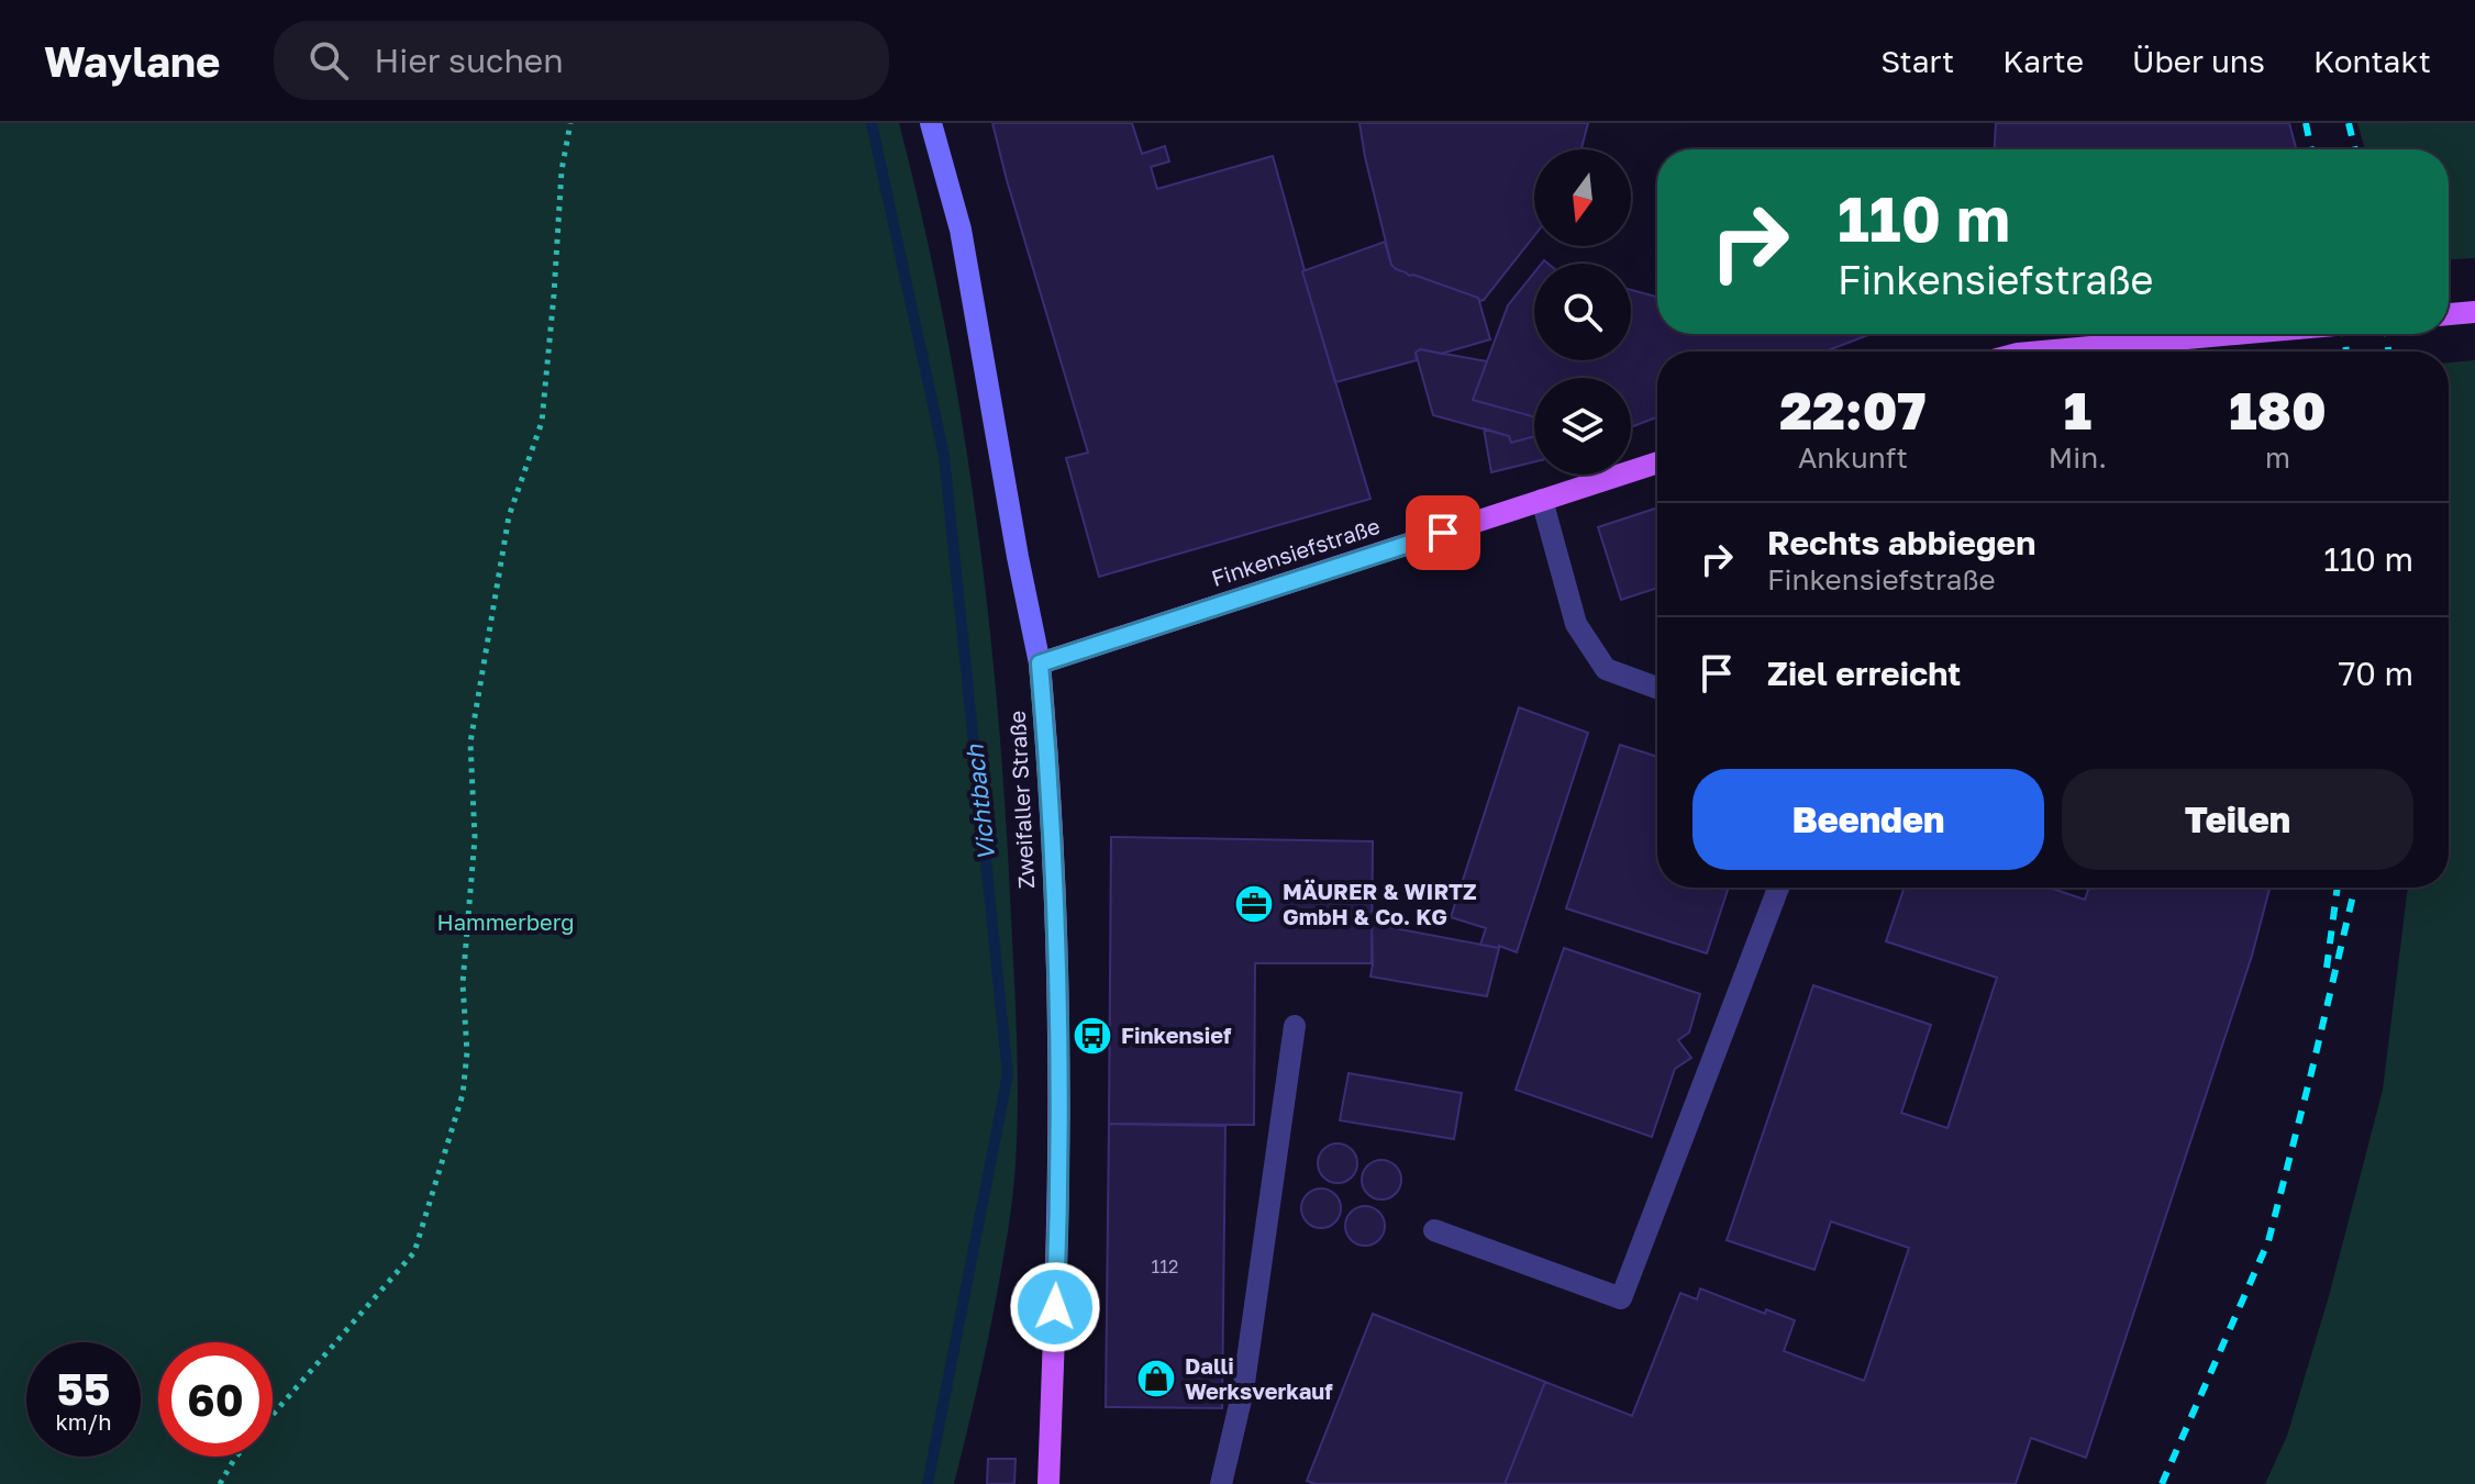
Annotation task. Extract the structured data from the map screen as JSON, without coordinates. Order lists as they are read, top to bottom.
{
  "streets": {
    "main road": ["Finkensiefstraße", "Zweifaller Straße"]
  },
  "crossings": [
    ["Finkensiefstraße", "Zweifaller Straße"]
  ],
  "water": ["Vichtbach"],
  "parks": ["Hammerberg"],
  "places": {
    "office": ["MÄURER & WIRTZ GmbH & Co. KG"],
    "bus stop": ["Finkensief"],
    "shop": ["Dalli Werksverkauf"]
  },
  "house_numbers": ["112"],
  "north": "bottom",
  "page": {
    "header": "Waylane",
    "search": "Hier suchen",
    "nav": [
      "Start",
      "Karte",
      "Über uns",
      "Kontakt"
    ],
    "turn": ["110 m", "Finkensiefstraße"],
    "eta": [
      "22:07",
      "Ankunft",
      "1",
      "Min.",
      "180",
      "m"
    ],
    "list": [
      {
        "name": "Rechts abbiegen",
        "note": "Finkensiefstraße",
        "value": "110 m"
      },
      {
        "name": "Ziel erreicht",
        "value": "70 m"
      }
    ],
    "buttons": ["Beenden", "Teilen"],
    "speed": "55 km/h",
    "limit": "60"
  }
}
